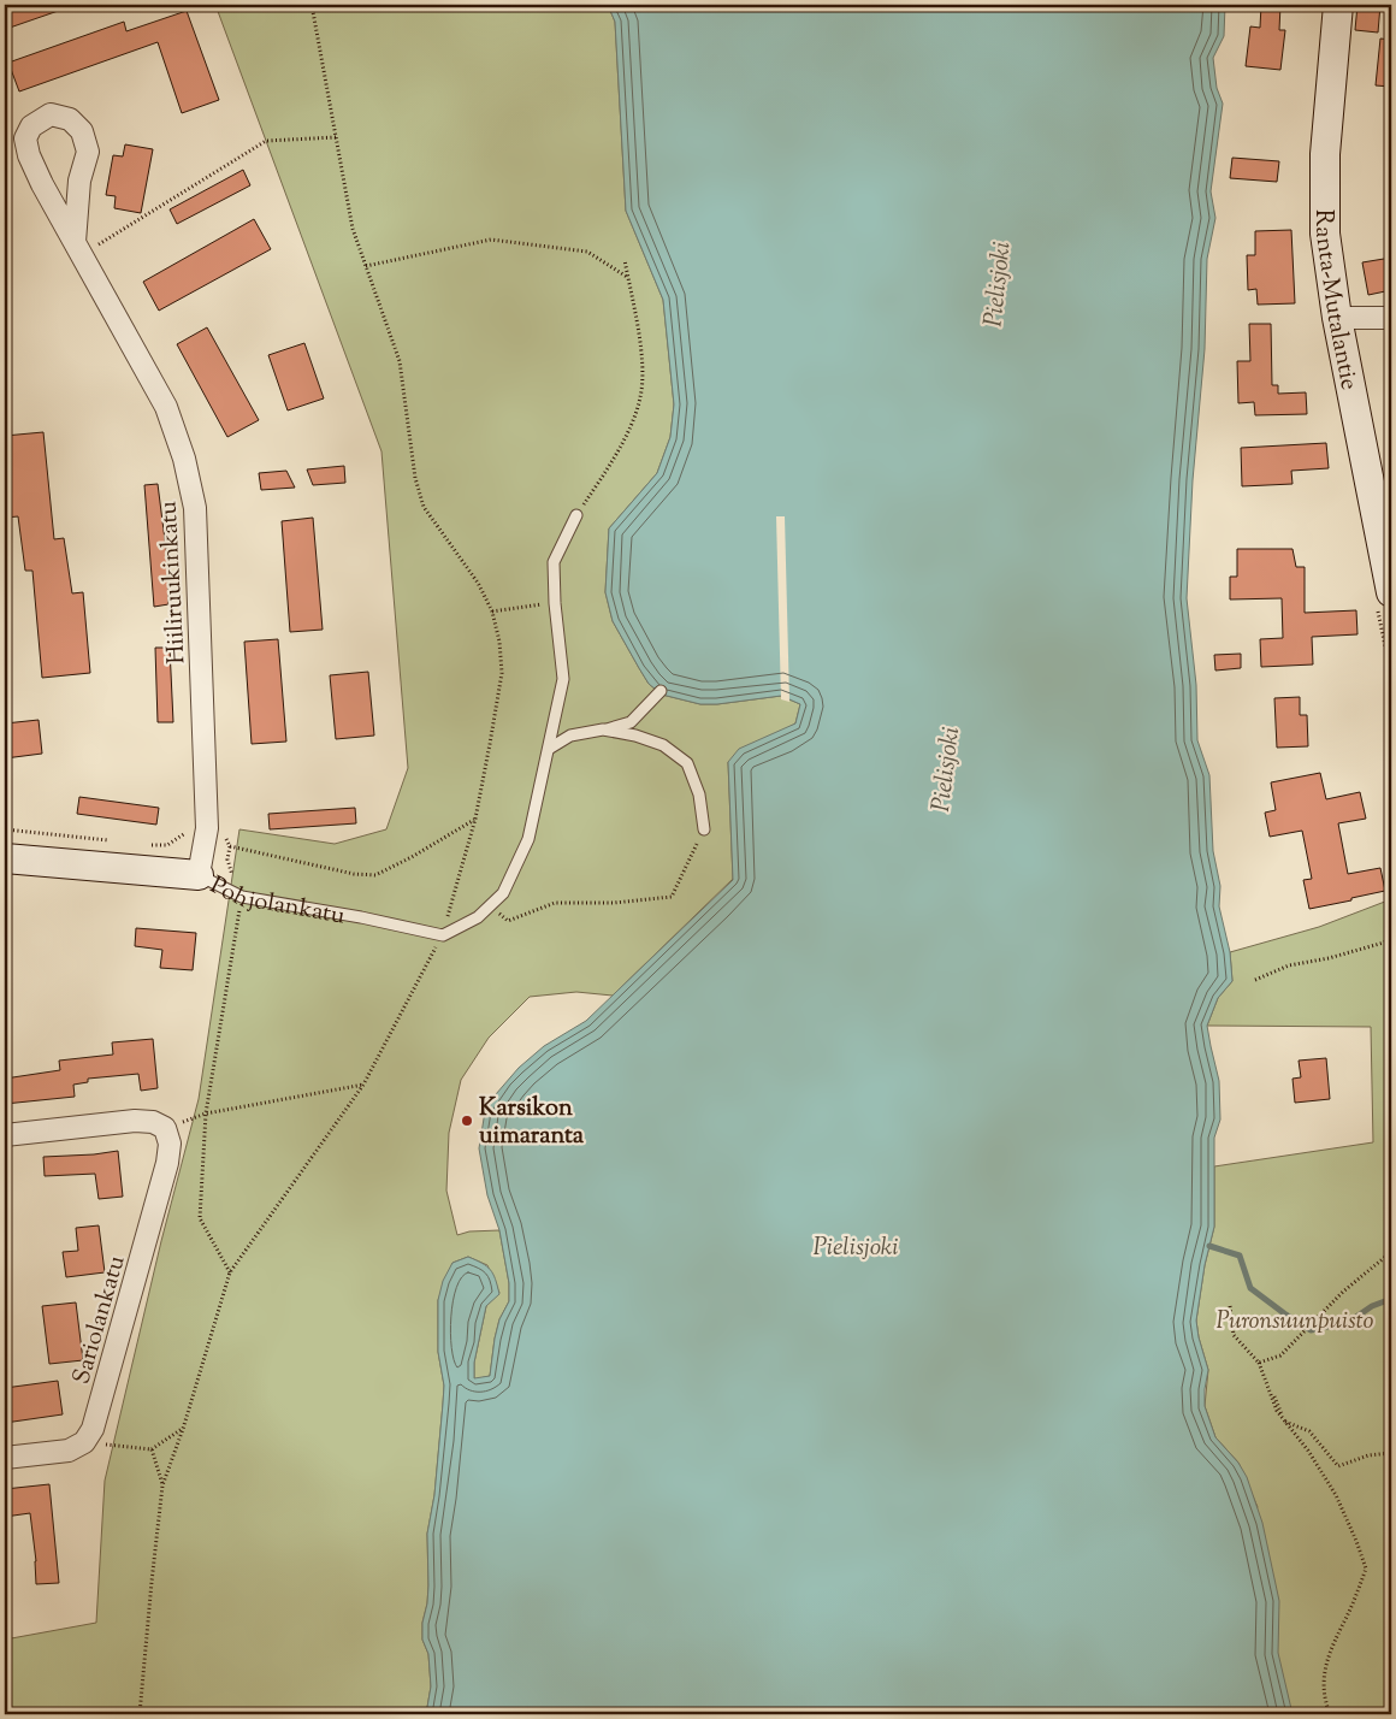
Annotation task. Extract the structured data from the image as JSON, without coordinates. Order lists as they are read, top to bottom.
{
  "streets": {
    "street": [
      "Ranta-Mutalantie",
      "Hiiliruukinkatu",
      "Pohjolankatu",
      "Sariolankatu"
    ]
  },
  "crossings": [
    ["Hiiliruukinkatu", "Pohjolankatu"]
  ],
  "water": ["Pielisjoki"],
  "parks": ["Puronsuunpuisto"],
  "places": ["Karsikon uimaranta"]
}
